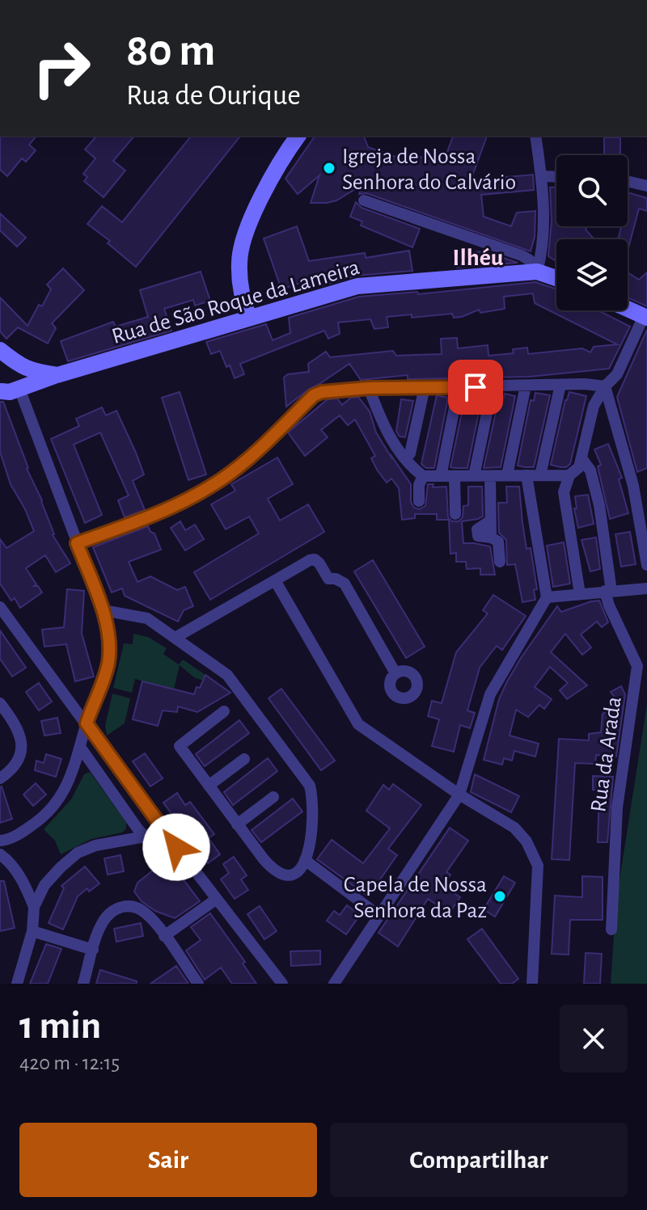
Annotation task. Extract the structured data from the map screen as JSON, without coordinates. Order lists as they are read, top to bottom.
{
  "streets": {
    "main road": ["Rua de São Roque da Lameira"],
    "street": ["Rua da Arada"]
  },
  "districts": ["Ilhéu"],
  "places": ["Igreja de Nossa Senhora do Calvário", "Capela de Nossa Senhora da Paz"],
  "page": {
    "turn": ["80 m", "Rua de Ourique"],
    "heading": ["1 min", "420 m · 12:15"],
    "buttons": ["Sair", "Compartilhar"]
  }
}
